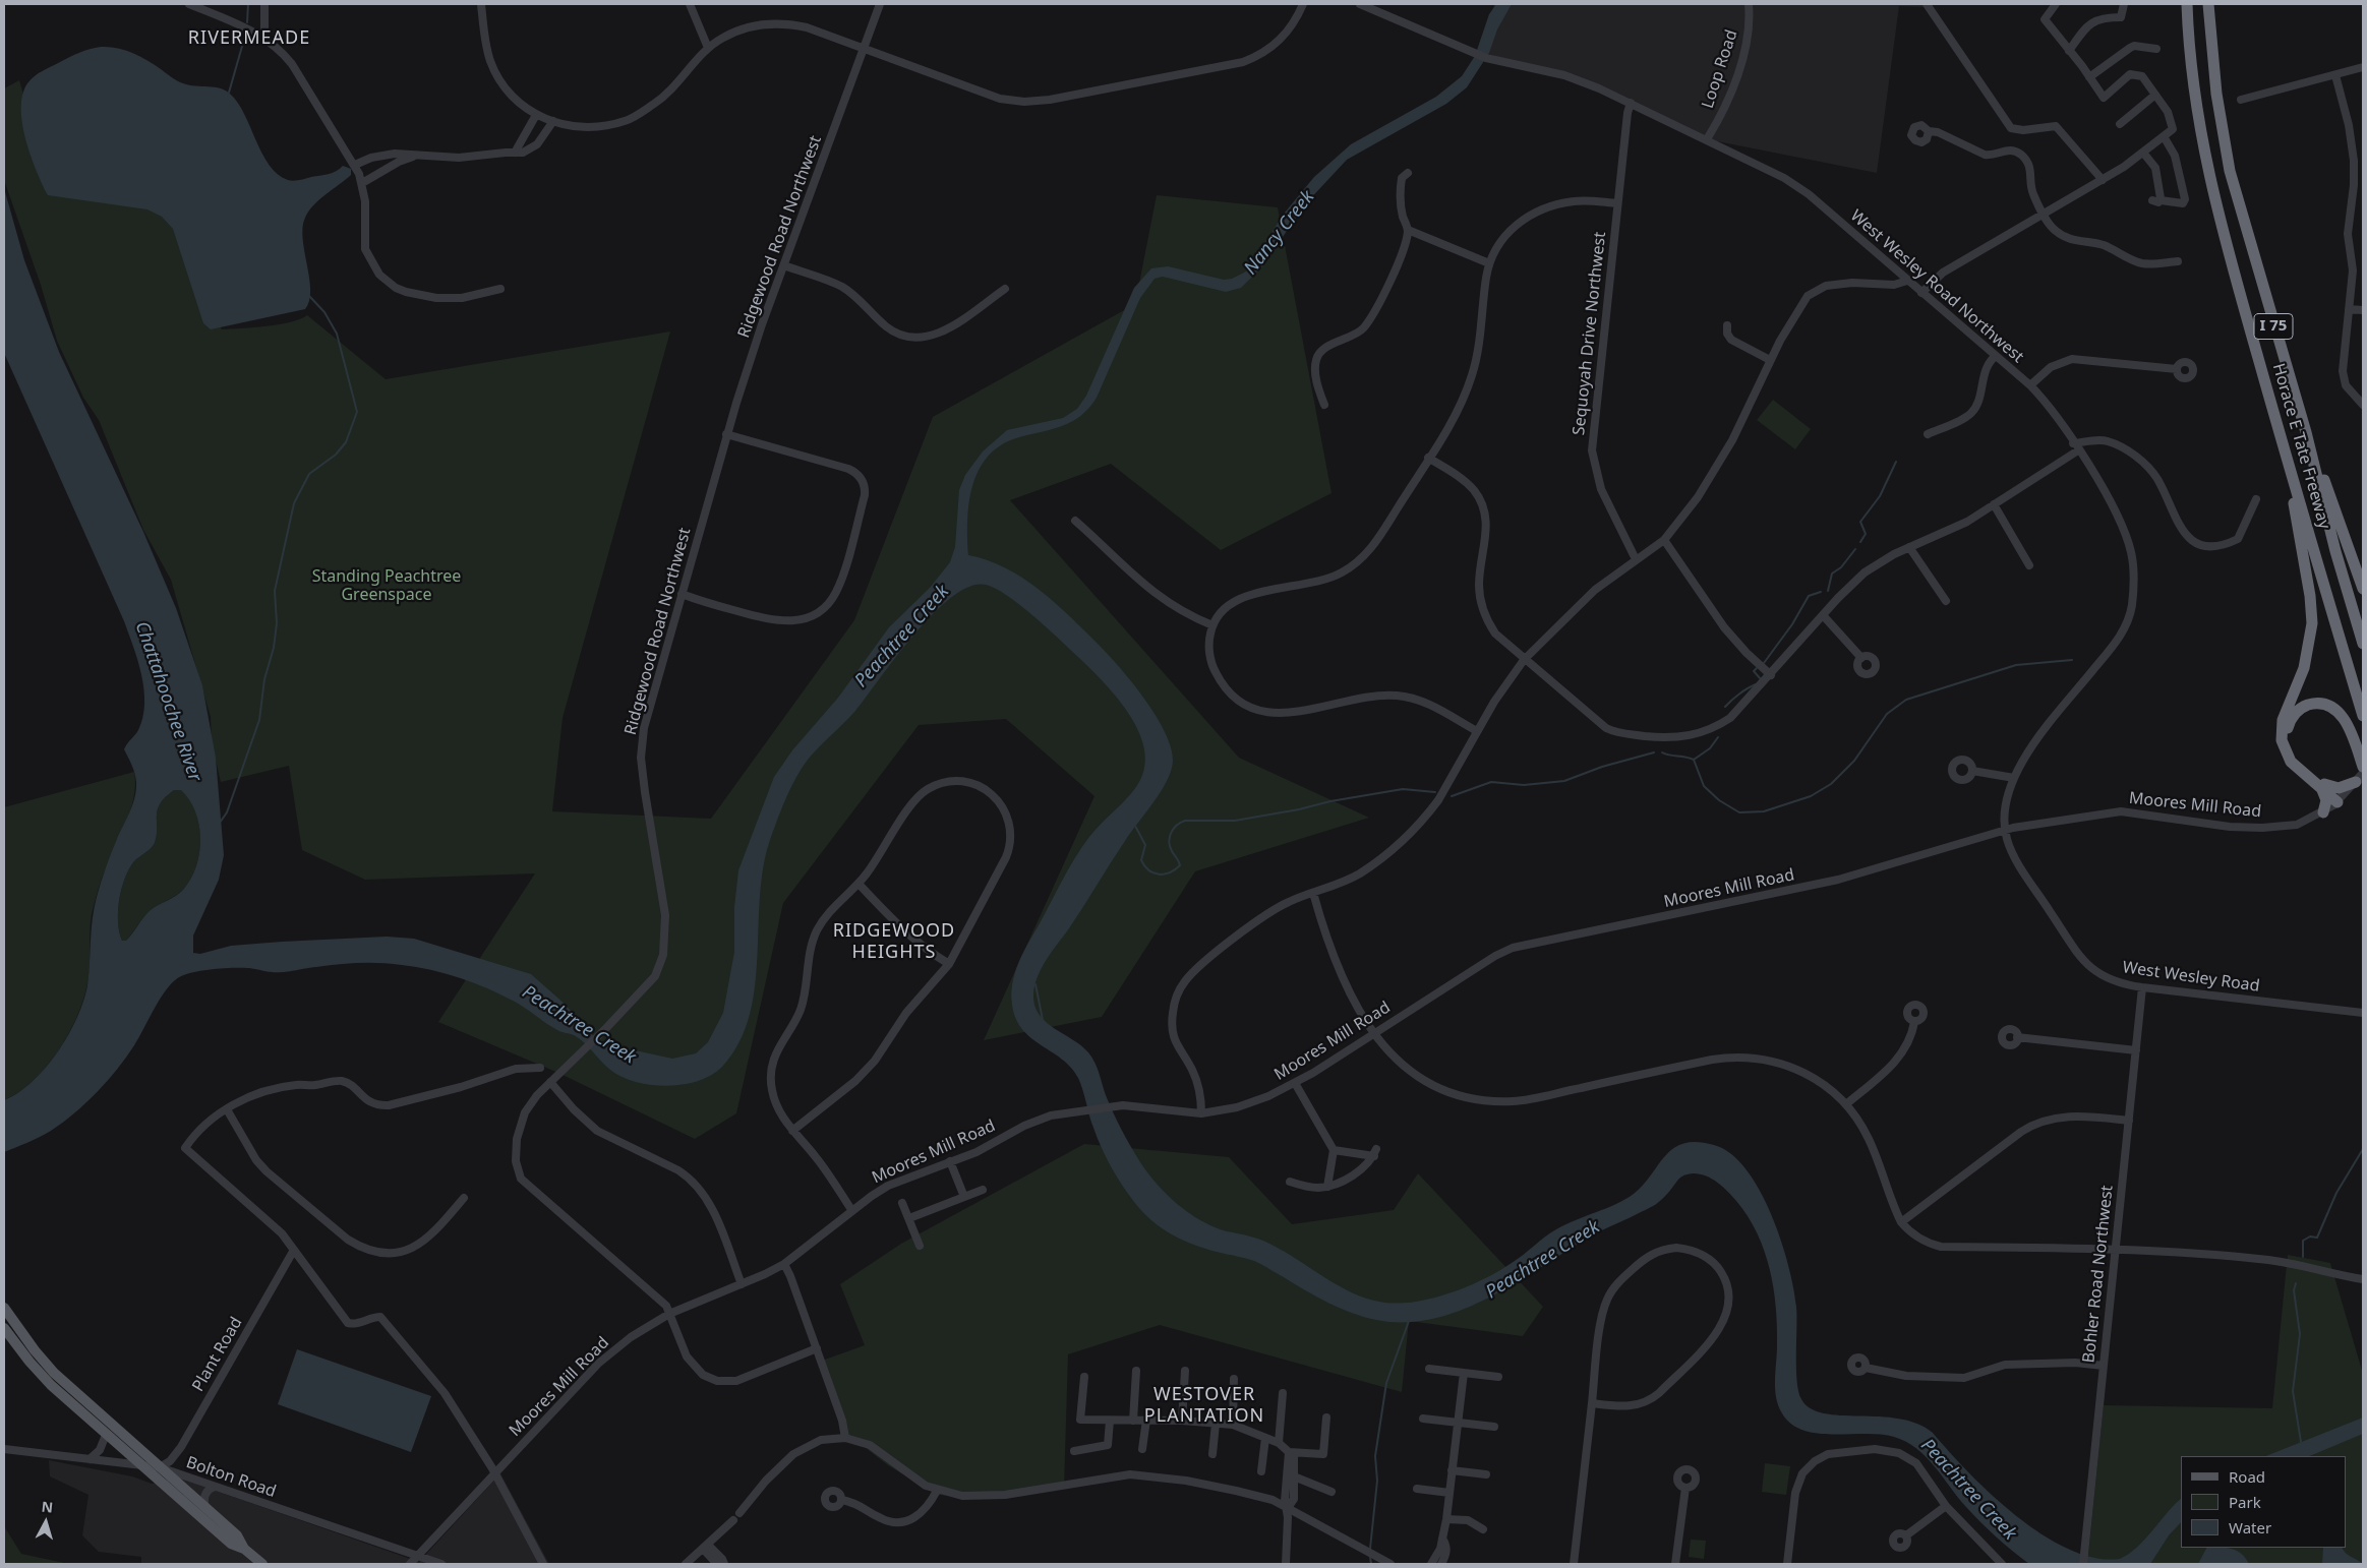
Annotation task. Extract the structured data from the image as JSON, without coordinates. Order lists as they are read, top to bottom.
{
  "streets": {
    "highway": ["I 75", "Horace E Tate Freeway"],
    "street": [
      "Loop Road",
      "Ridgewood Road Northwest",
      "West Wesley Road Northwest",
      "Sequoyah Drive Northwest",
      "Moores Mill Road",
      "West Wesley Road",
      "Bohler Road Northwest",
      "Plant Road",
      "Bolton Road"
    ]
  },
  "crossings": [
    ["Loop Road", "West Wesley Road Northwest"],
    ["Ridgewood Road Northwest", "Moores Mill Road"],
    ["West Wesley Road Northwest", "Sequoyah Drive Northwest"],
    ["West Wesley Road Northwest", "Moores Mill Road"],
    ["West Wesley Road Northwest", "West Wesley Road"],
    ["Moores Mill Road", "West Wesley Road"],
    ["Moores Mill Road", "Bolton Road"],
    ["West Wesley Road", "Bohler Road Northwest"],
    ["Plant Road", "Bolton Road"]
  ],
  "districts": ["RIVERMEADE", "RIDGEWOOD HEIGHTS", "WESTOVER PLANTATION"],
  "water": ["Nancy Creek", "Peachtree Creek", "Chattahoochee River"],
  "parks": ["Standing Peachtree Greenspace"],
  "legend": ["Road", "Park", "Water"],
  "north": "top"
}
